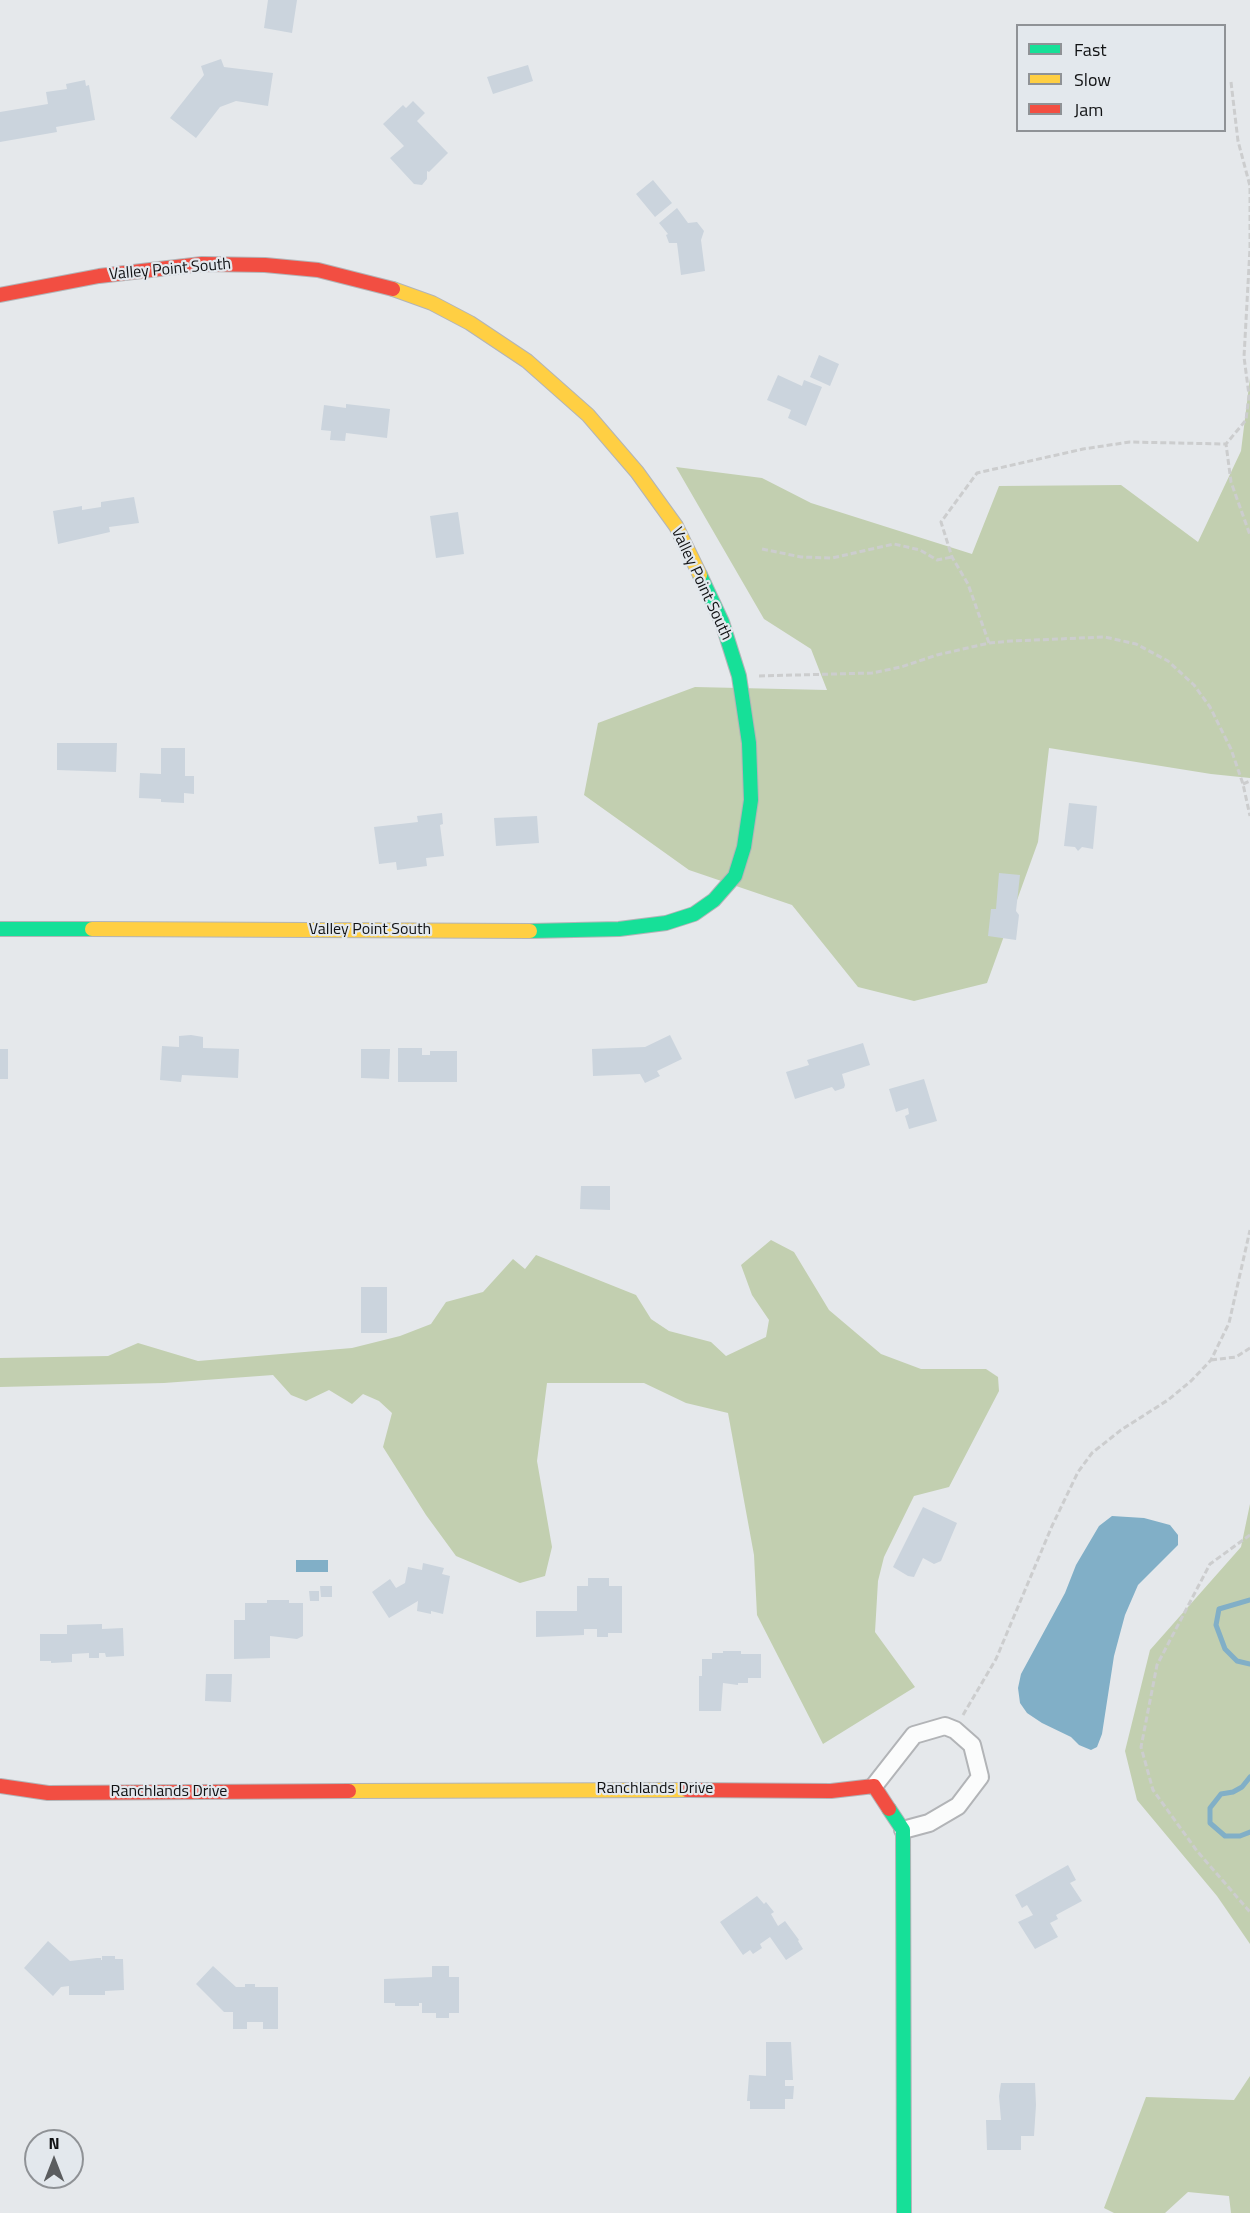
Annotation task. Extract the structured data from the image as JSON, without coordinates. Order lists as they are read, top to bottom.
{
  "streets": {
    "street": ["Valley Point South", "Ranchlands Drive"]
  },
  "legend": ["Fast", "Slow", "Jam"],
  "north": "top"
}
